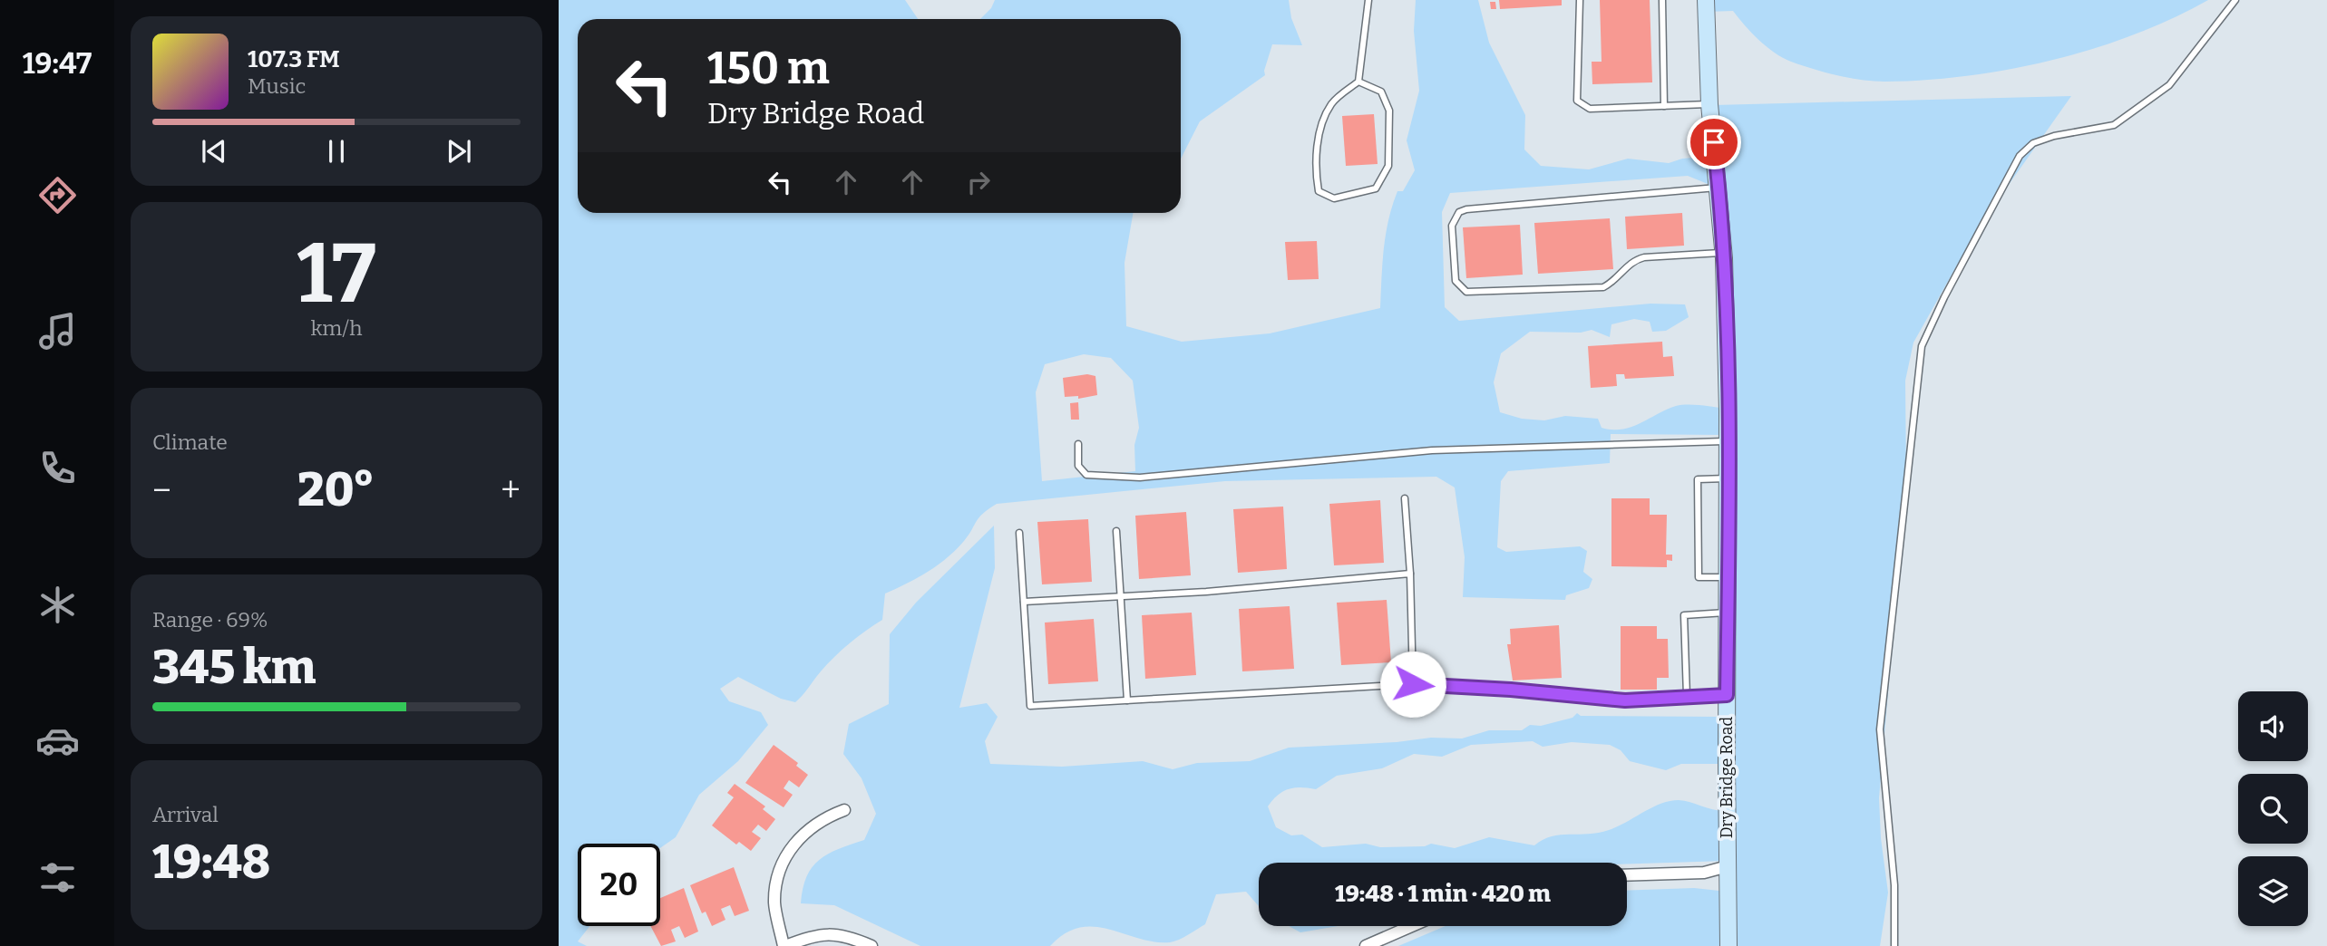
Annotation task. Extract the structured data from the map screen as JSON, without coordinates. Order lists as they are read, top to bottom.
{
  "streets": {
    "street": ["Dry Bridge Road"]
  },
  "page": {
    "tabs": "19:47",
    "turn": ["150 m", "Dry Bridge Road"],
    "song": ["107.3 FM", "Music"],
    "tile": [
      ["17", "km/h"],
      "Climate",
      ["Range · 69%", "345 km"],
      ["Arrival", "19:48"]
    ],
    "heat": ["−", "20°", "+"],
    "limit": "20",
    "trip": "19:48 · 1 min · 420 m"
  }
}
